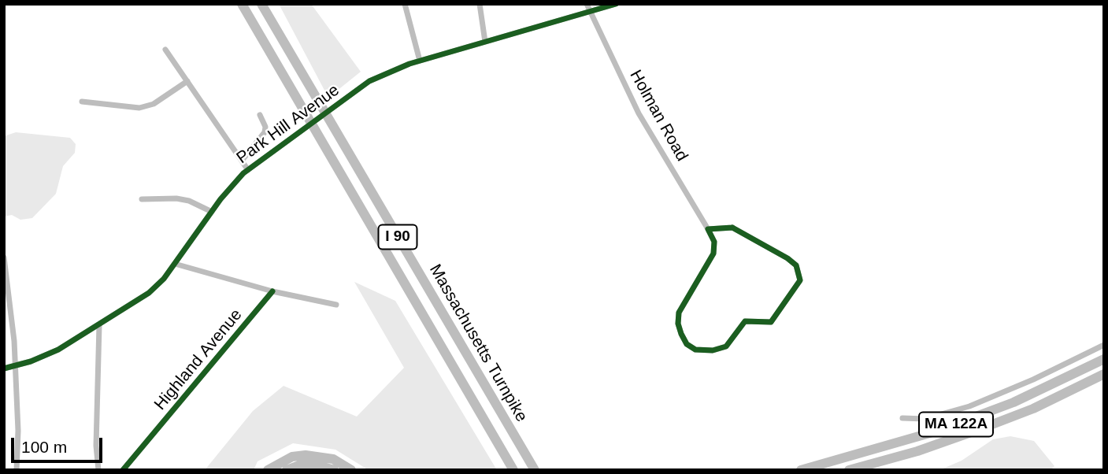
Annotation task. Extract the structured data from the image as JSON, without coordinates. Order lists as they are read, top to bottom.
{
  "streets": {
    "highway": ["I 90", "Massachusetts Turnpike", "MA 122A"],
    "street": ["Holman Road", "Park Hill Avenue", "Highland Avenue"]
  },
  "crossings": [
    ["Holman Road", "Park Hill Avenue"]
  ],
  "scale_bar": "100 m"
}
